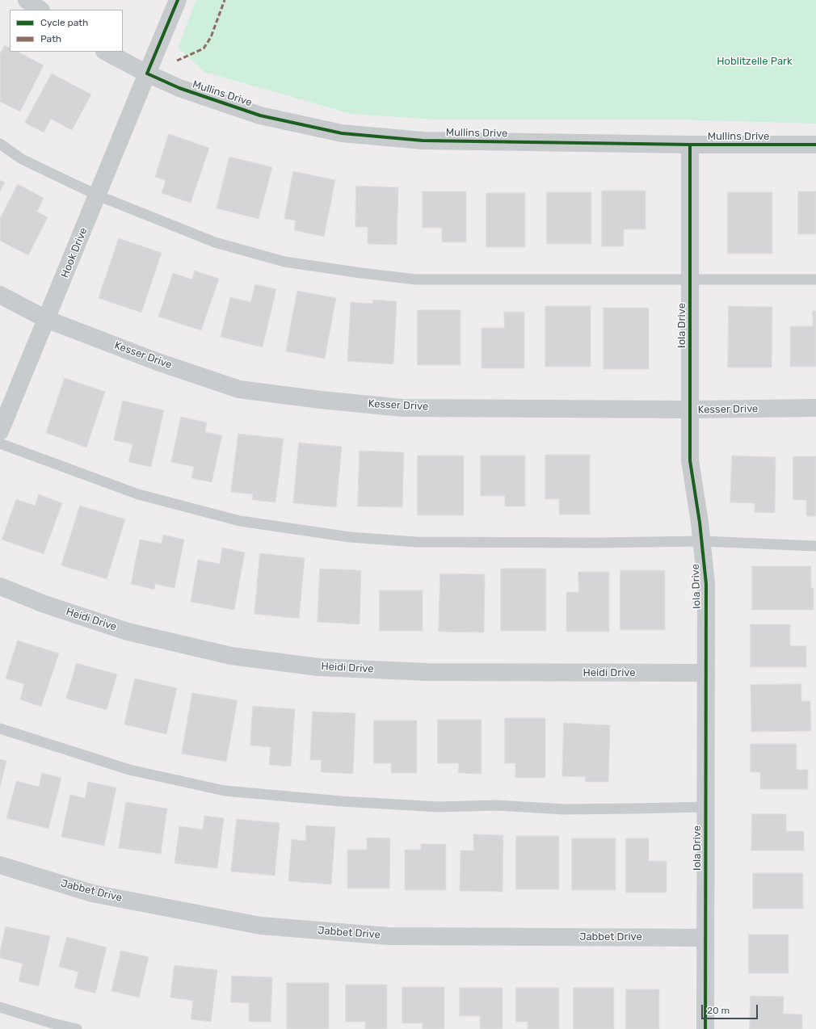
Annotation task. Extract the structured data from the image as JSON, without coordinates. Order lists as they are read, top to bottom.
{
  "streets": {
    "street": [
      "Mullins Drive",
      "Hook Drive",
      "Iola Drive",
      "Kesser Drive",
      "Heidi Drive",
      "Jabbet Drive"
    ]
  },
  "crossings": [
    ["Mullins Drive", "Hook Drive"],
    ["Mullins Drive", "Iola Drive"],
    ["Hook Drive", "Kesser Drive"],
    ["Iola Drive", "Kesser Drive"],
    ["Iola Drive", "Heidi Drive"],
    ["Iola Drive", "Jabbet Drive"]
  ],
  "parks": ["Hoblitzelle Park"],
  "legend": ["Cycle path", "Path"],
  "scale_bar": "20 m"
}
